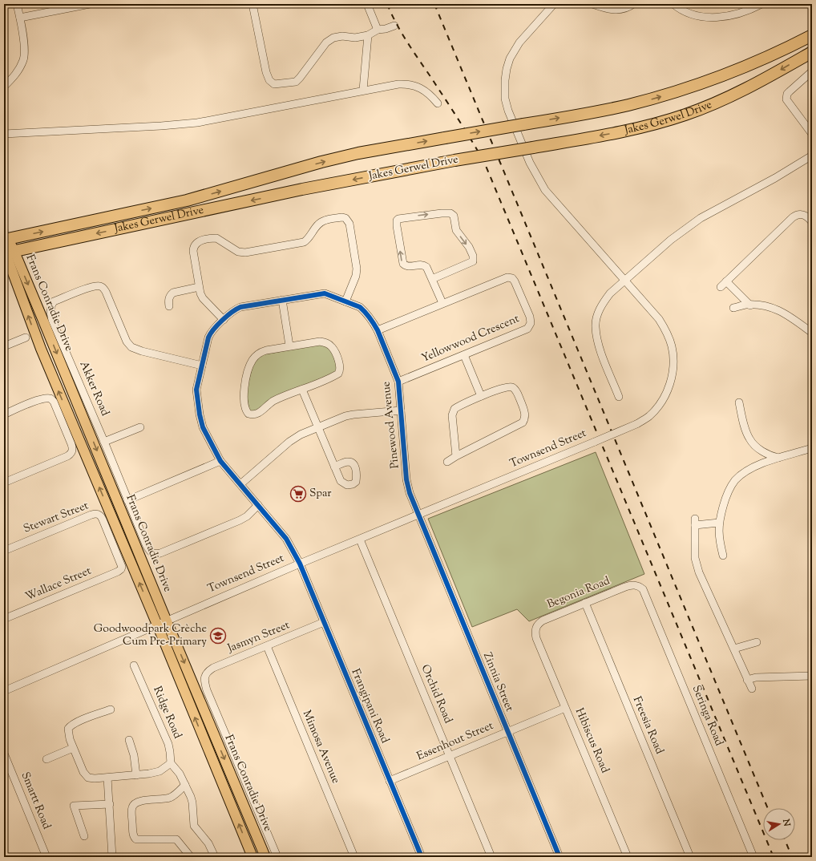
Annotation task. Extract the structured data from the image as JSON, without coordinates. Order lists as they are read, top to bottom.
{
  "streets": {
    "highway": ["Jakes Gerwel Drive"],
    "main road": ["Frans Conradie Drive"],
    "street": [
      "Yellowwood Crescent",
      "Akker Road",
      "Pinewood Avenue",
      "Townsend Street",
      "Stewart Street",
      "Wallace Street",
      "Begonia Road",
      "Jasmyn Street",
      "Zinnia Street",
      "Orchid Road",
      "Frangipani Road",
      "Ridge Road",
      "Seringa Road",
      "Freesia Road",
      "Hibiscus Road",
      "Essenhout Street",
      "Mimosa Avenue",
      "Smartt Road"
    ]
  },
  "crossings": [
    ["Jakes Gerwel Drive", "Frans Conradie Drive"],
    ["Frans Conradie Drive", "Townsend Street"],
    ["Yellowwood Crescent", "Pinewood Avenue"],
    ["Akker Road", "Pinewood Avenue"],
    ["Pinewood Avenue", "Townsend Street"],
    ["Pinewood Avenue", "Zinnia Street"],
    ["Pinewood Avenue", "Frangipani Road"],
    ["Townsend Street", "Zinnia Street"],
    ["Townsend Street", "Orchid Road"],
    ["Townsend Street", "Frangipani Road"],
    ["Stewart Street", "Wallace Street"],
    ["Begonia Road", "Seringa Road"],
    ["Begonia Road", "Freesia Road"],
    ["Begonia Road", "Hibiscus Road"],
    ["Jasmyn Street", "Frangipani Road"],
    ["Jasmyn Street", "Mimosa Avenue"],
    ["Zinnia Street", "Essenhout Street"],
    ["Orchid Road", "Essenhout Street"],
    ["Frangipani Road", "Essenhout Street"],
    ["Hibiscus Road", "Essenhout Street"]
  ],
  "places": {
    "supermarket": ["Spar"],
    "school or university": ["Goodwoodpark Crèche Cum Pre-Primary"]
  },
  "north": "right"
}
